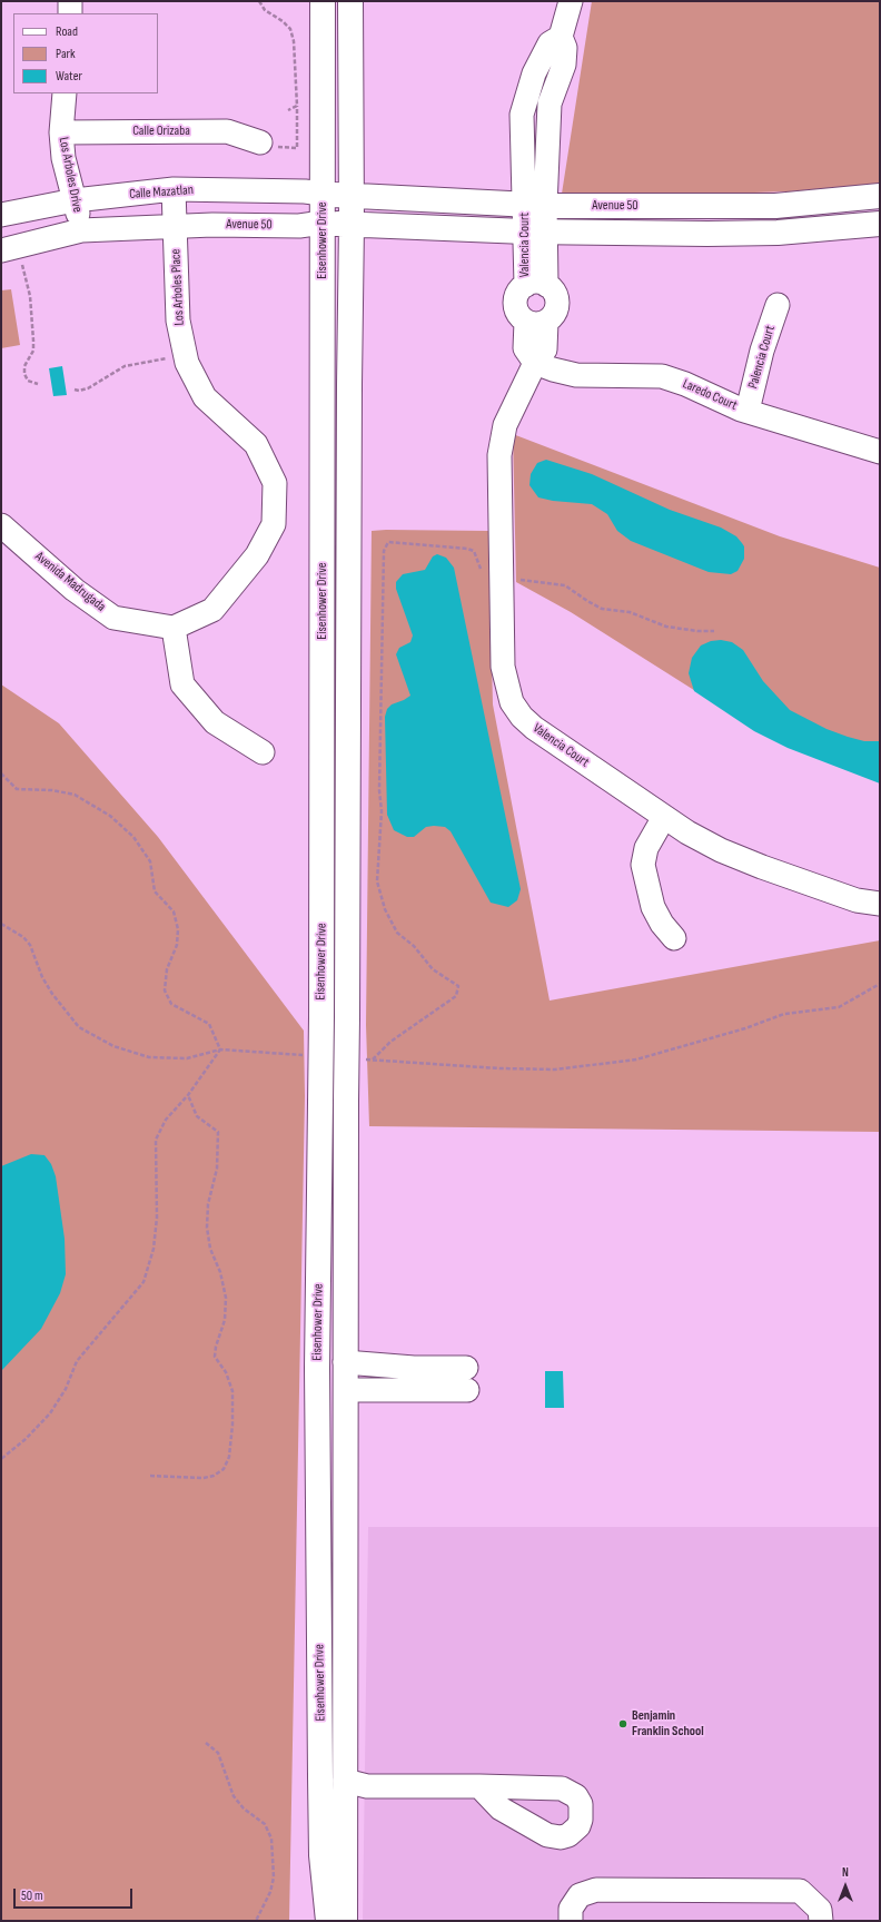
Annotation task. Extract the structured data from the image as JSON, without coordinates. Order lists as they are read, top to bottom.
{
  "streets": {
    "main road": ["Avenue 50", "Eisenhower Drive"],
    "street": [
      "Calle Orizaba",
      "Los Arboles Drive",
      "Calle Mazatlan",
      "Valencia Court",
      "Los Arboles Place",
      "Palencia Court",
      "Laredo Court",
      "Avenida Madrugada"
    ]
  },
  "crossings": [
    ["Calle Orizaba", "Los Arboles Drive"],
    ["Los Arboles Drive", "Calle Mazatlan"],
    ["Calle Mazatlan", "Avenue 50"],
    ["Calle Mazatlan", "Eisenhower Drive"],
    ["Calle Mazatlan", "Los Arboles Place"],
    ["Avenue 50", "Eisenhower Drive"],
    ["Avenue 50", "Valencia Court"],
    ["Avenue 50", "Los Arboles Place"],
    ["Valencia Court", "Laredo Court"],
    ["Los Arboles Place", "Avenida Madrugada"],
    ["Palencia Court", "Laredo Court"]
  ],
  "places": ["Benjamin Franklin School"],
  "legend": ["Road", "Park", "Water"],
  "scale_bar": "50 m",
  "north": "top"
}
